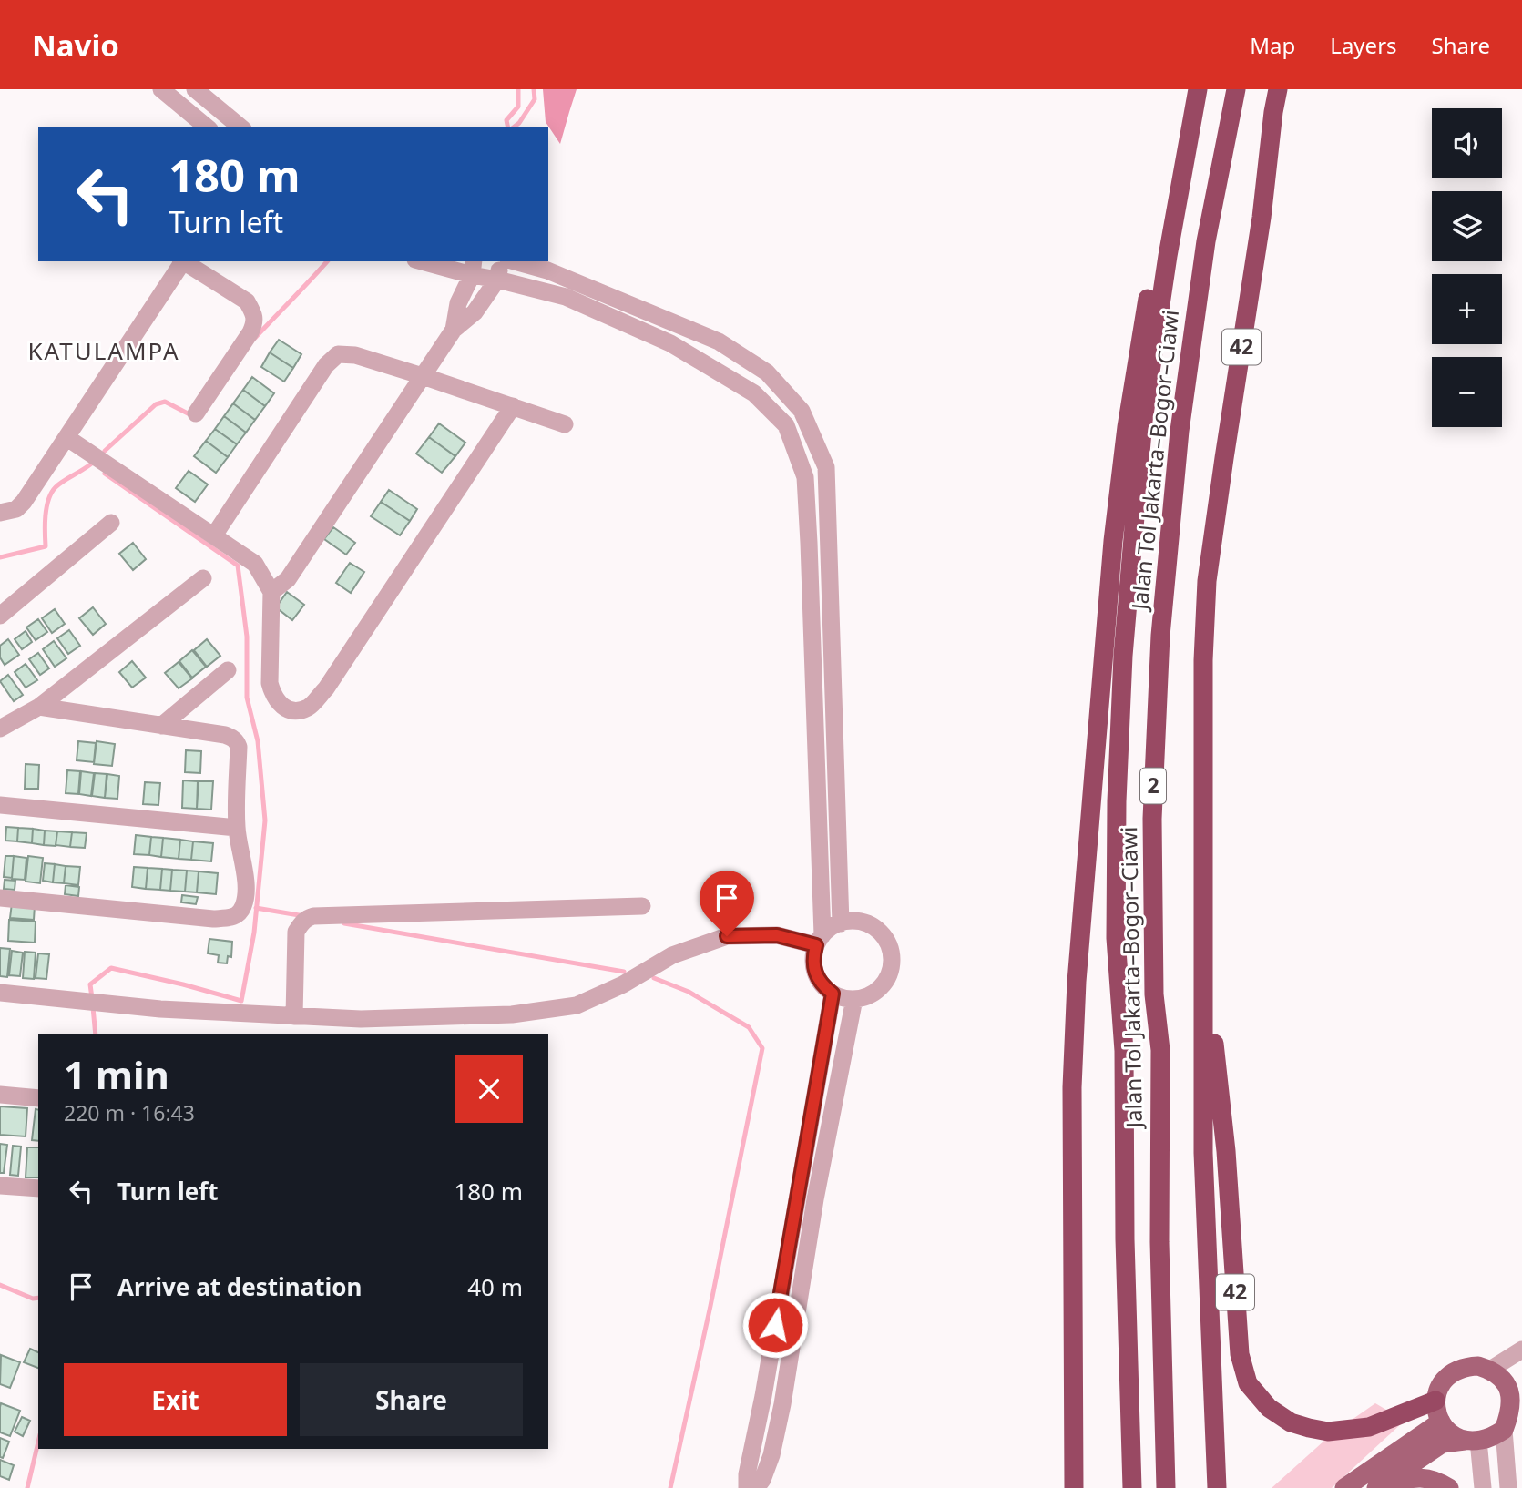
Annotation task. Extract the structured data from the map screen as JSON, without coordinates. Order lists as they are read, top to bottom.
{
  "streets": {
    "highway": ["42", "Jalan Tol Jakarta–Bogor–Ciawi", "2"]
  },
  "districts": ["KATULAMPA"],
  "page": {
    "header": "Navio",
    "nav": ["Map", "Layers", "Share"],
    "map_buttons": ["+", "−"],
    "turn": ["180 m", "Turn left"],
    "heading": ["1 min", "220 m · 16:43"],
    "list": [
      {
        "name": "Turn left",
        "value": "180 m"
      },
      {
        "name": "Arrive at destination",
        "value": "40 m"
      }
    ],
    "buttons": ["Exit", "Share"]
  }
}
